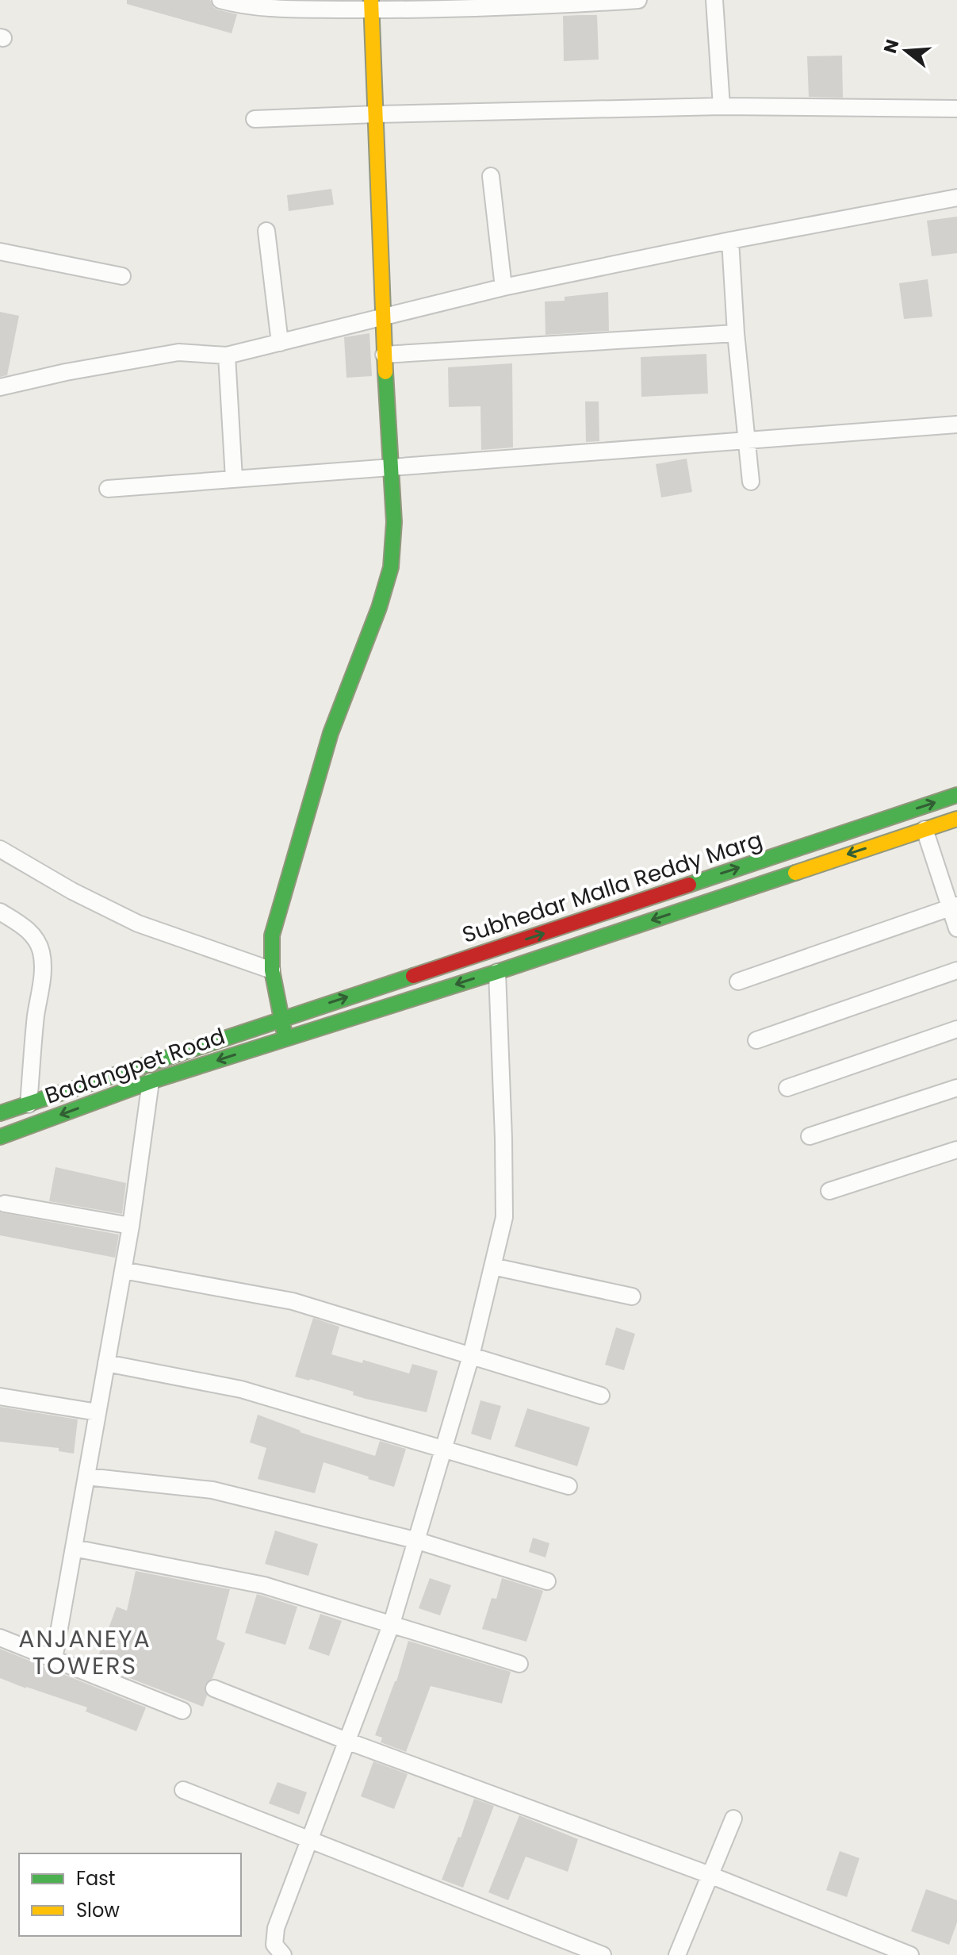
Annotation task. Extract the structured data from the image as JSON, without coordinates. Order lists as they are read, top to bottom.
{
  "streets": {
    "main road": ["Subhedar Malla Reddy Marg", "Badangpet Road"]
  },
  "crossings": [
    ["Subhedar Malla Reddy Marg", "Badangpet Road"]
  ],
  "districts": ["ANJANEYA TOWERS"],
  "legend": ["Fast", "Slow"],
  "north": "left"
}
